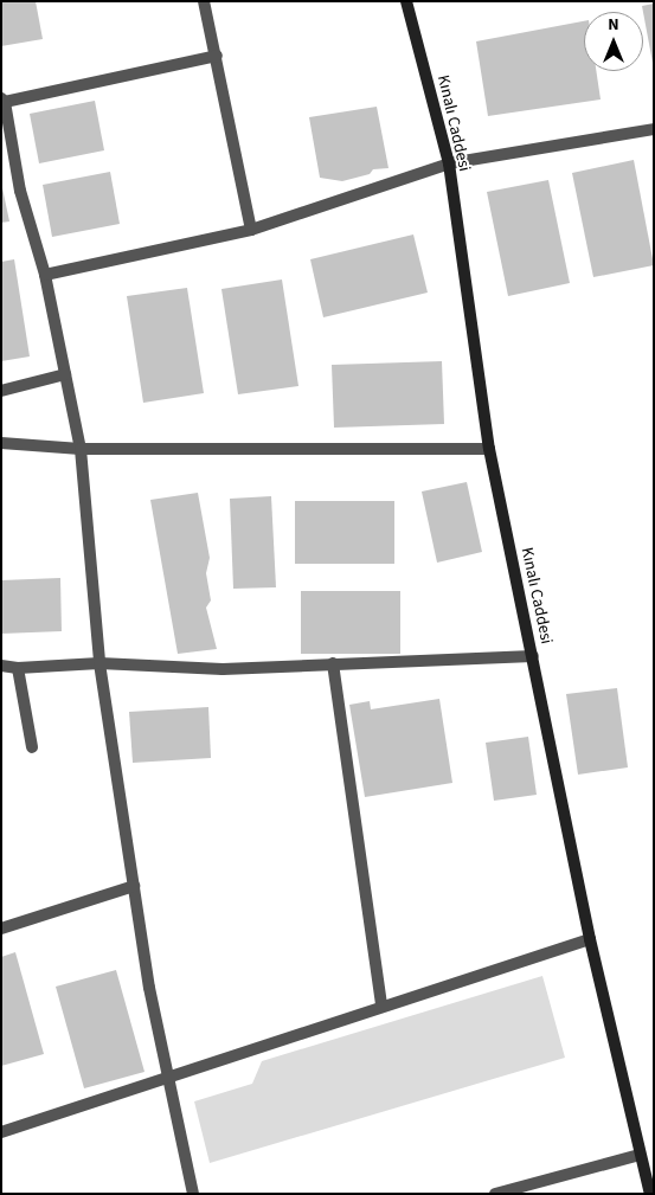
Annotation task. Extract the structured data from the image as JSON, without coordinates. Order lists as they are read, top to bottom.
{
  "streets": {
    "street": ["Kınalı Caddesi"]
  },
  "north": "top"
}
